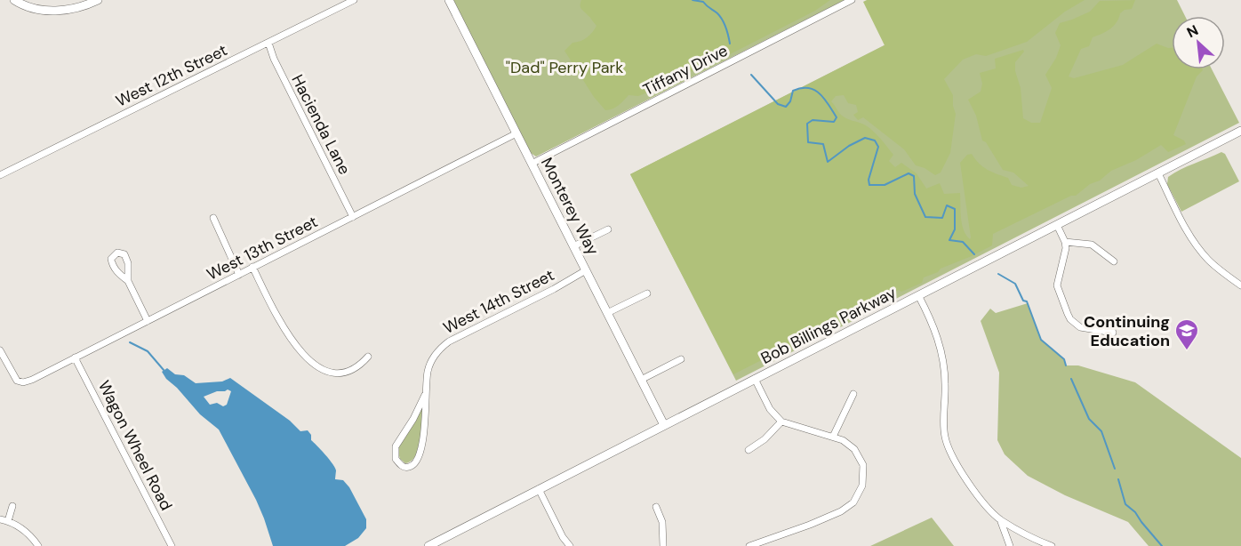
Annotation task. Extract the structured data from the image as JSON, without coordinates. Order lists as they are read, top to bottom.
{
  "streets": {
    "main road": ["Monterey Way", "Bob Billings Parkway"],
    "street": [
      "Tiffany Drive",
      "West 12th Street",
      "Hacienda Lane",
      "West 13th Street",
      "West 14th Street",
      "Wagon Wheel Road"
    ]
  },
  "crossings": [
    ["Tiffany Drive", "Monterey Way"],
    ["West 12th Street", "Hacienda Lane"],
    ["Hacienda Lane", "West 13th Street"],
    ["Monterey Way", "West 13th Street"],
    ["Monterey Way", "West 14th Street"],
    ["Monterey Way", "Bob Billings Parkway"],
    ["West 13th Street", "Wagon Wheel Road"]
  ],
  "parks": ["\"Dad\" Perry Park"],
  "places": {
    "school or university": ["Continuing Education"]
  },
  "north": "top left"
}
